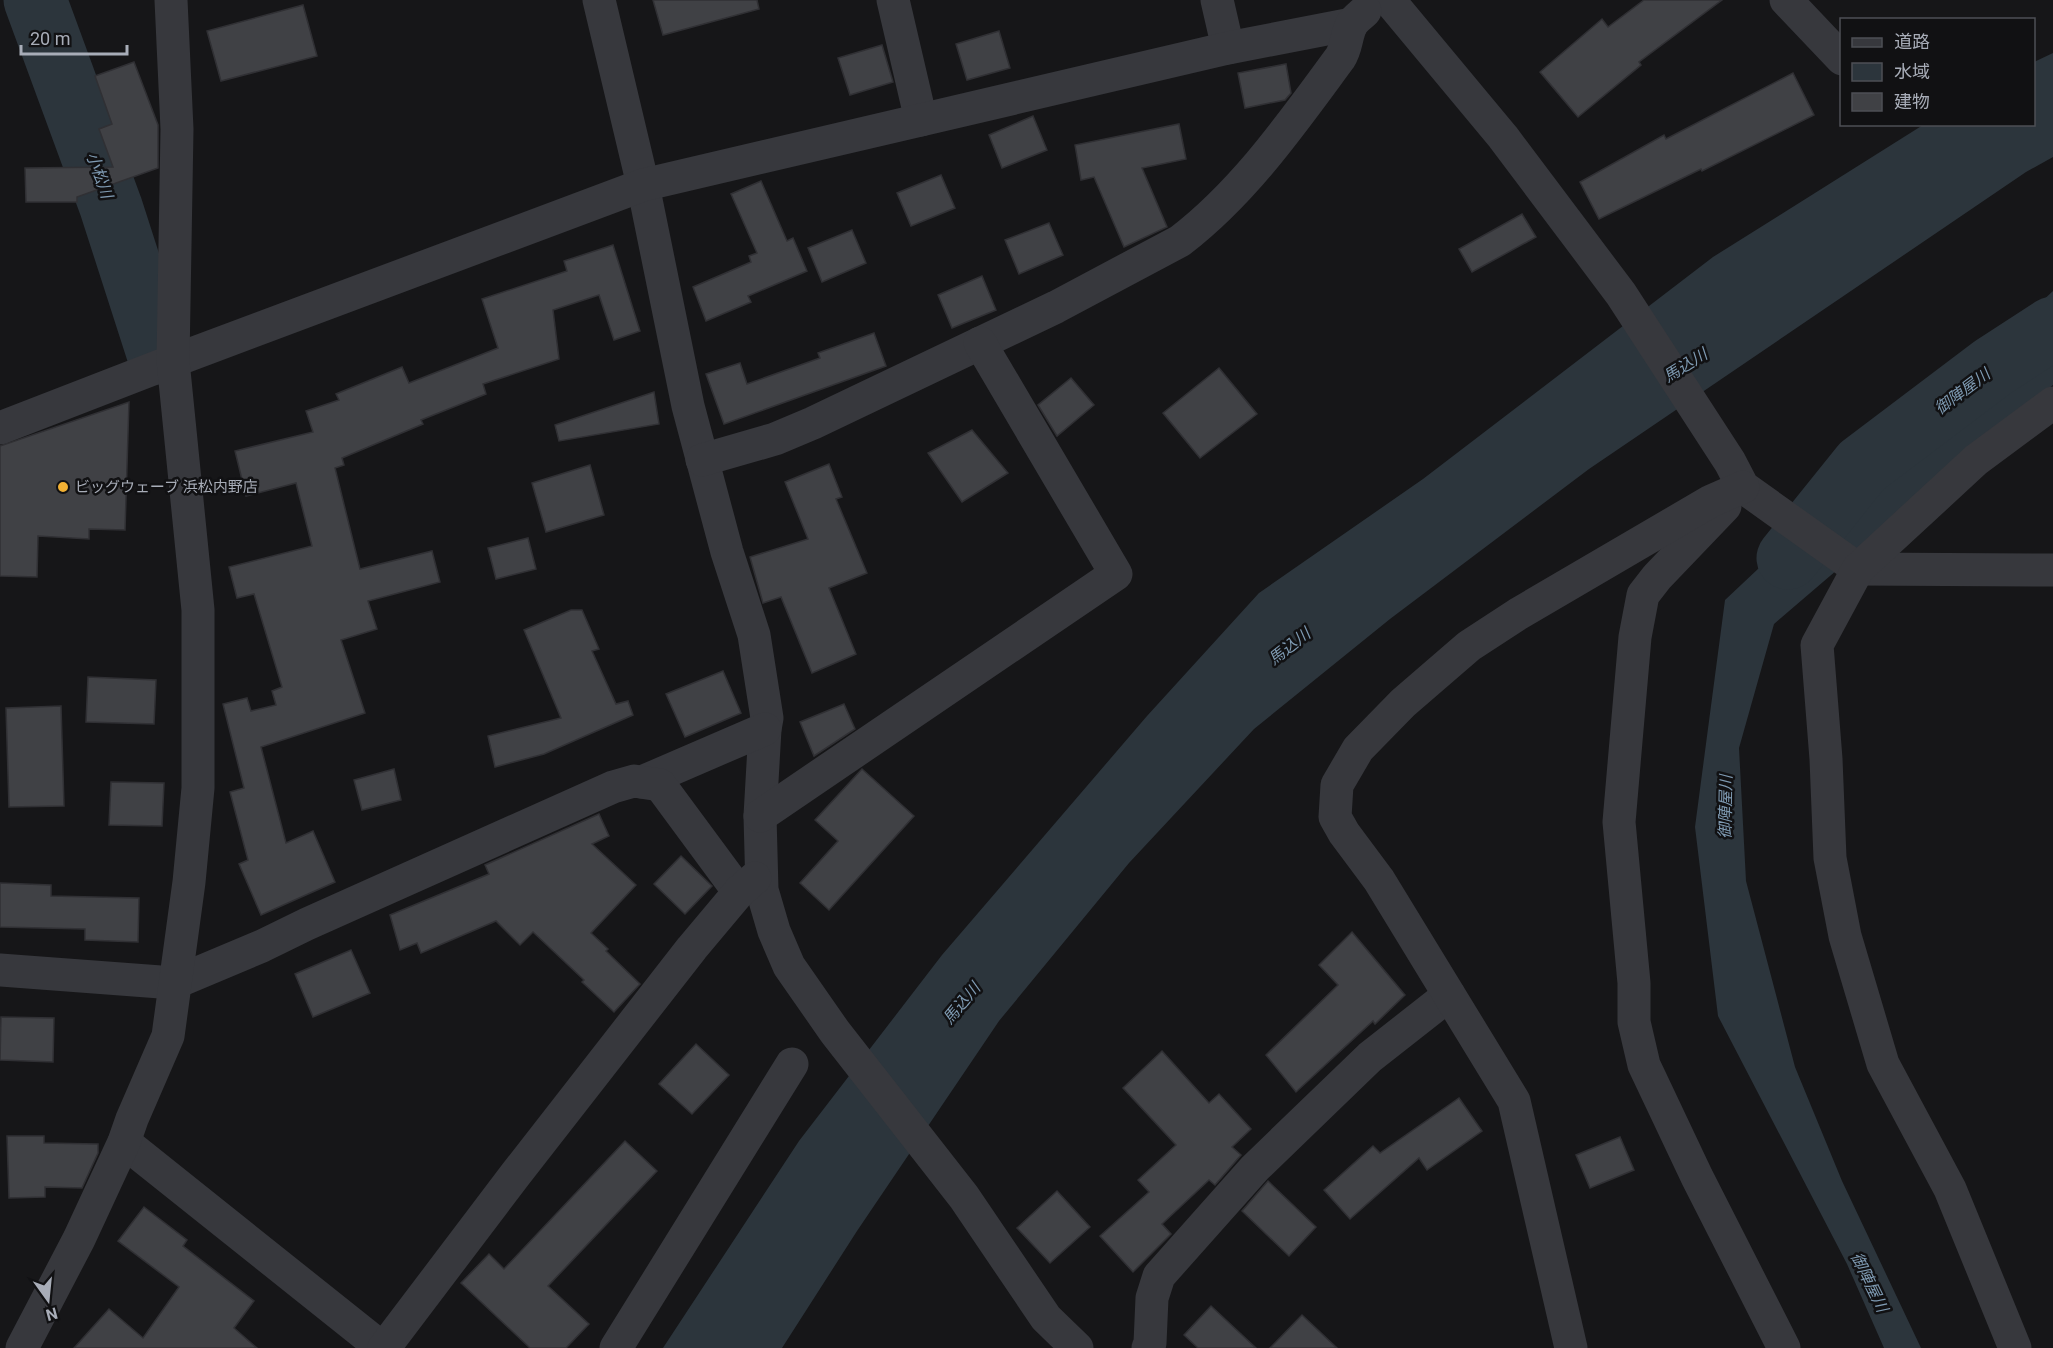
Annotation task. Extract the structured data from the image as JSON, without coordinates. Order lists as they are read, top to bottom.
{
  "water": ["小松川", "馬込川", "御陣屋川"],
  "places": ["ビッグウェーブ 浜松内野店"],
  "legend": ["道路", "水域", "建物"],
  "scale_bar": "20 m",
  "north": "bottom"
}
